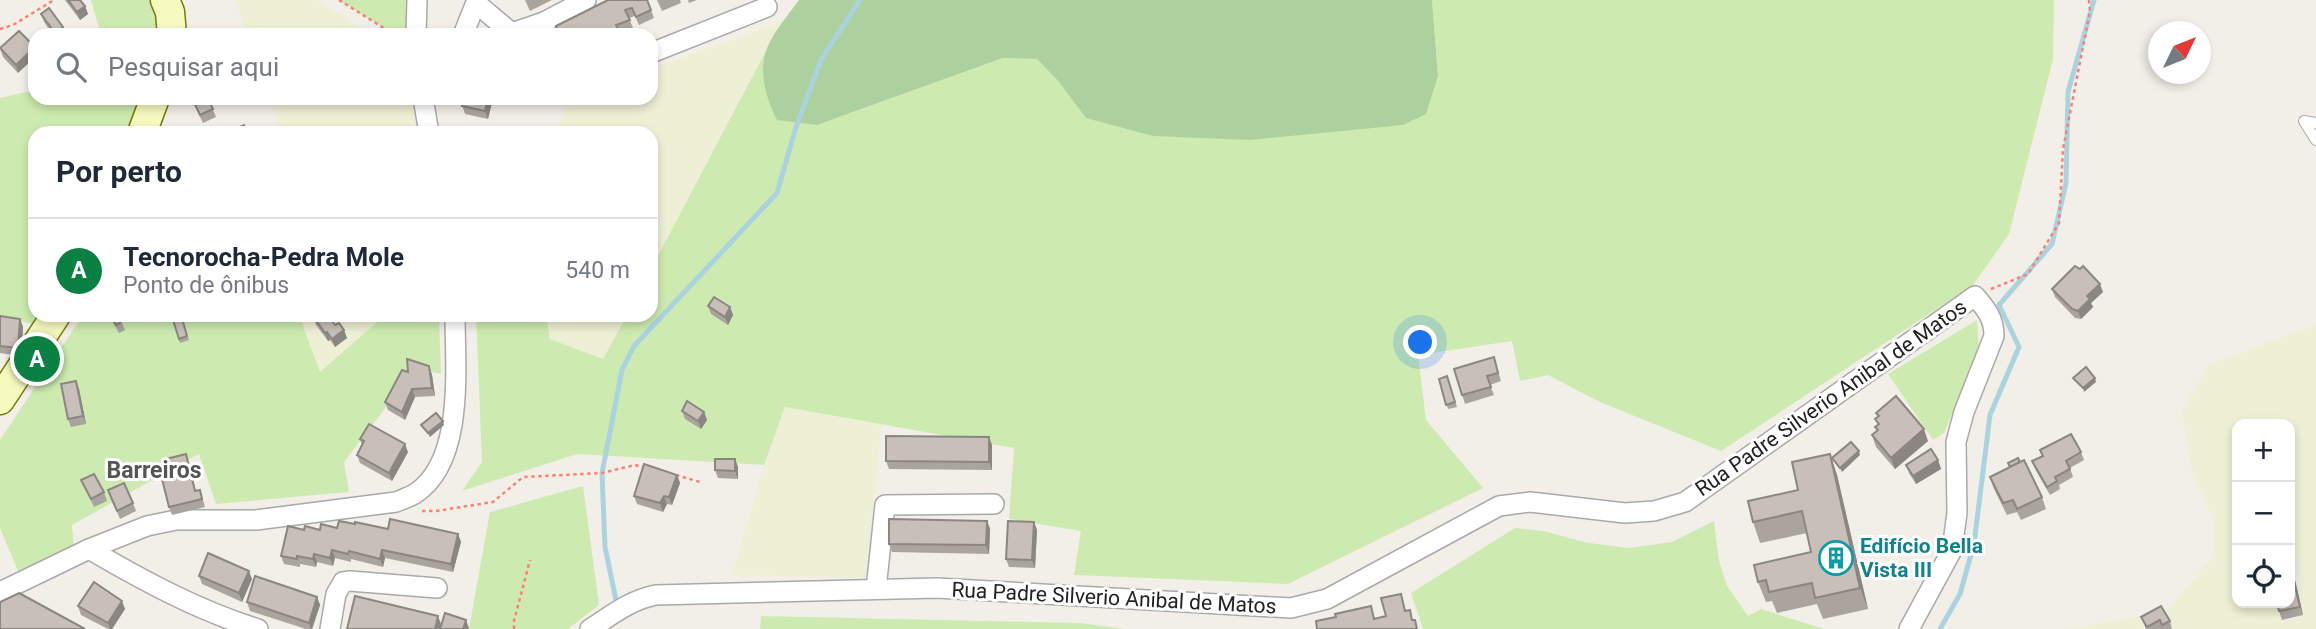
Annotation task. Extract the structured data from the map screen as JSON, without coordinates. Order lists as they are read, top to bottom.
{
  "streets": {
    "street": ["Rua Padre Silverio Anibal de Matos"]
  },
  "districts": ["Barreiros"],
  "places": {
    "building": ["Edifício Bella Vista III"]
  },
  "north": "top right",
  "page": {
    "search": "Pesquisar aqui",
    "heading": "Por perto",
    "list": [
      {
        "mark": "A",
        "name": "Tecnorocha-Pedra Mole",
        "note": "Ponto de ônibus",
        "value": "540 m"
      }
    ],
    "pins": "A",
    "map_buttons": ["+", "−"]
  }
}
